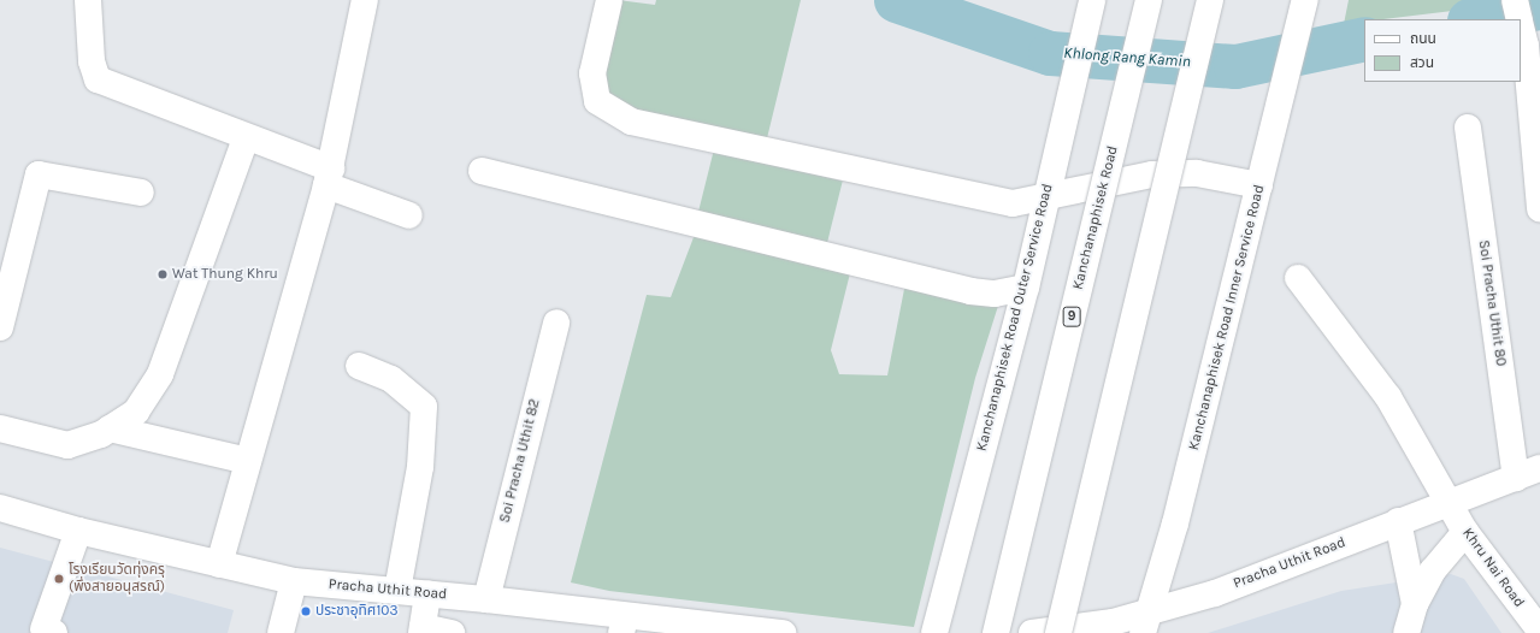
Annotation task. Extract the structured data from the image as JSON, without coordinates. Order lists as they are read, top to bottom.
{
  "streets": {
    "main road": [
      "Kanchanaphisek Road",
      "Soi Pracha Uthit 80",
      "9",
      "Kanchanaphisek Road Outer Service Road",
      "Kanchanaphisek Road Inner Service Road",
      "Soi Pracha Uthit 82",
      "Pracha Uthit Road",
      "Khru Nai Road"
    ]
  },
  "crossings": [
    ["Soi Pracha Uthit 80", "Pracha Uthit Road"],
    ["Kanchanaphisek Road Inner Service Road", "Pracha Uthit Road"],
    ["Soi Pracha Uthit 82", "Pracha Uthit Road"],
    ["Pracha Uthit Road", "Khru Nai Road"]
  ],
  "water": ["Khlong Rang Kamin"],
  "places": ["Wat Thung Khru", "โรงเรียนวัดทุ่งครุ (พึ่งสายอนุสรณ์)", "ประชาอุทิศ103"],
  "legend": ["ถนน", "สวน"]
}
